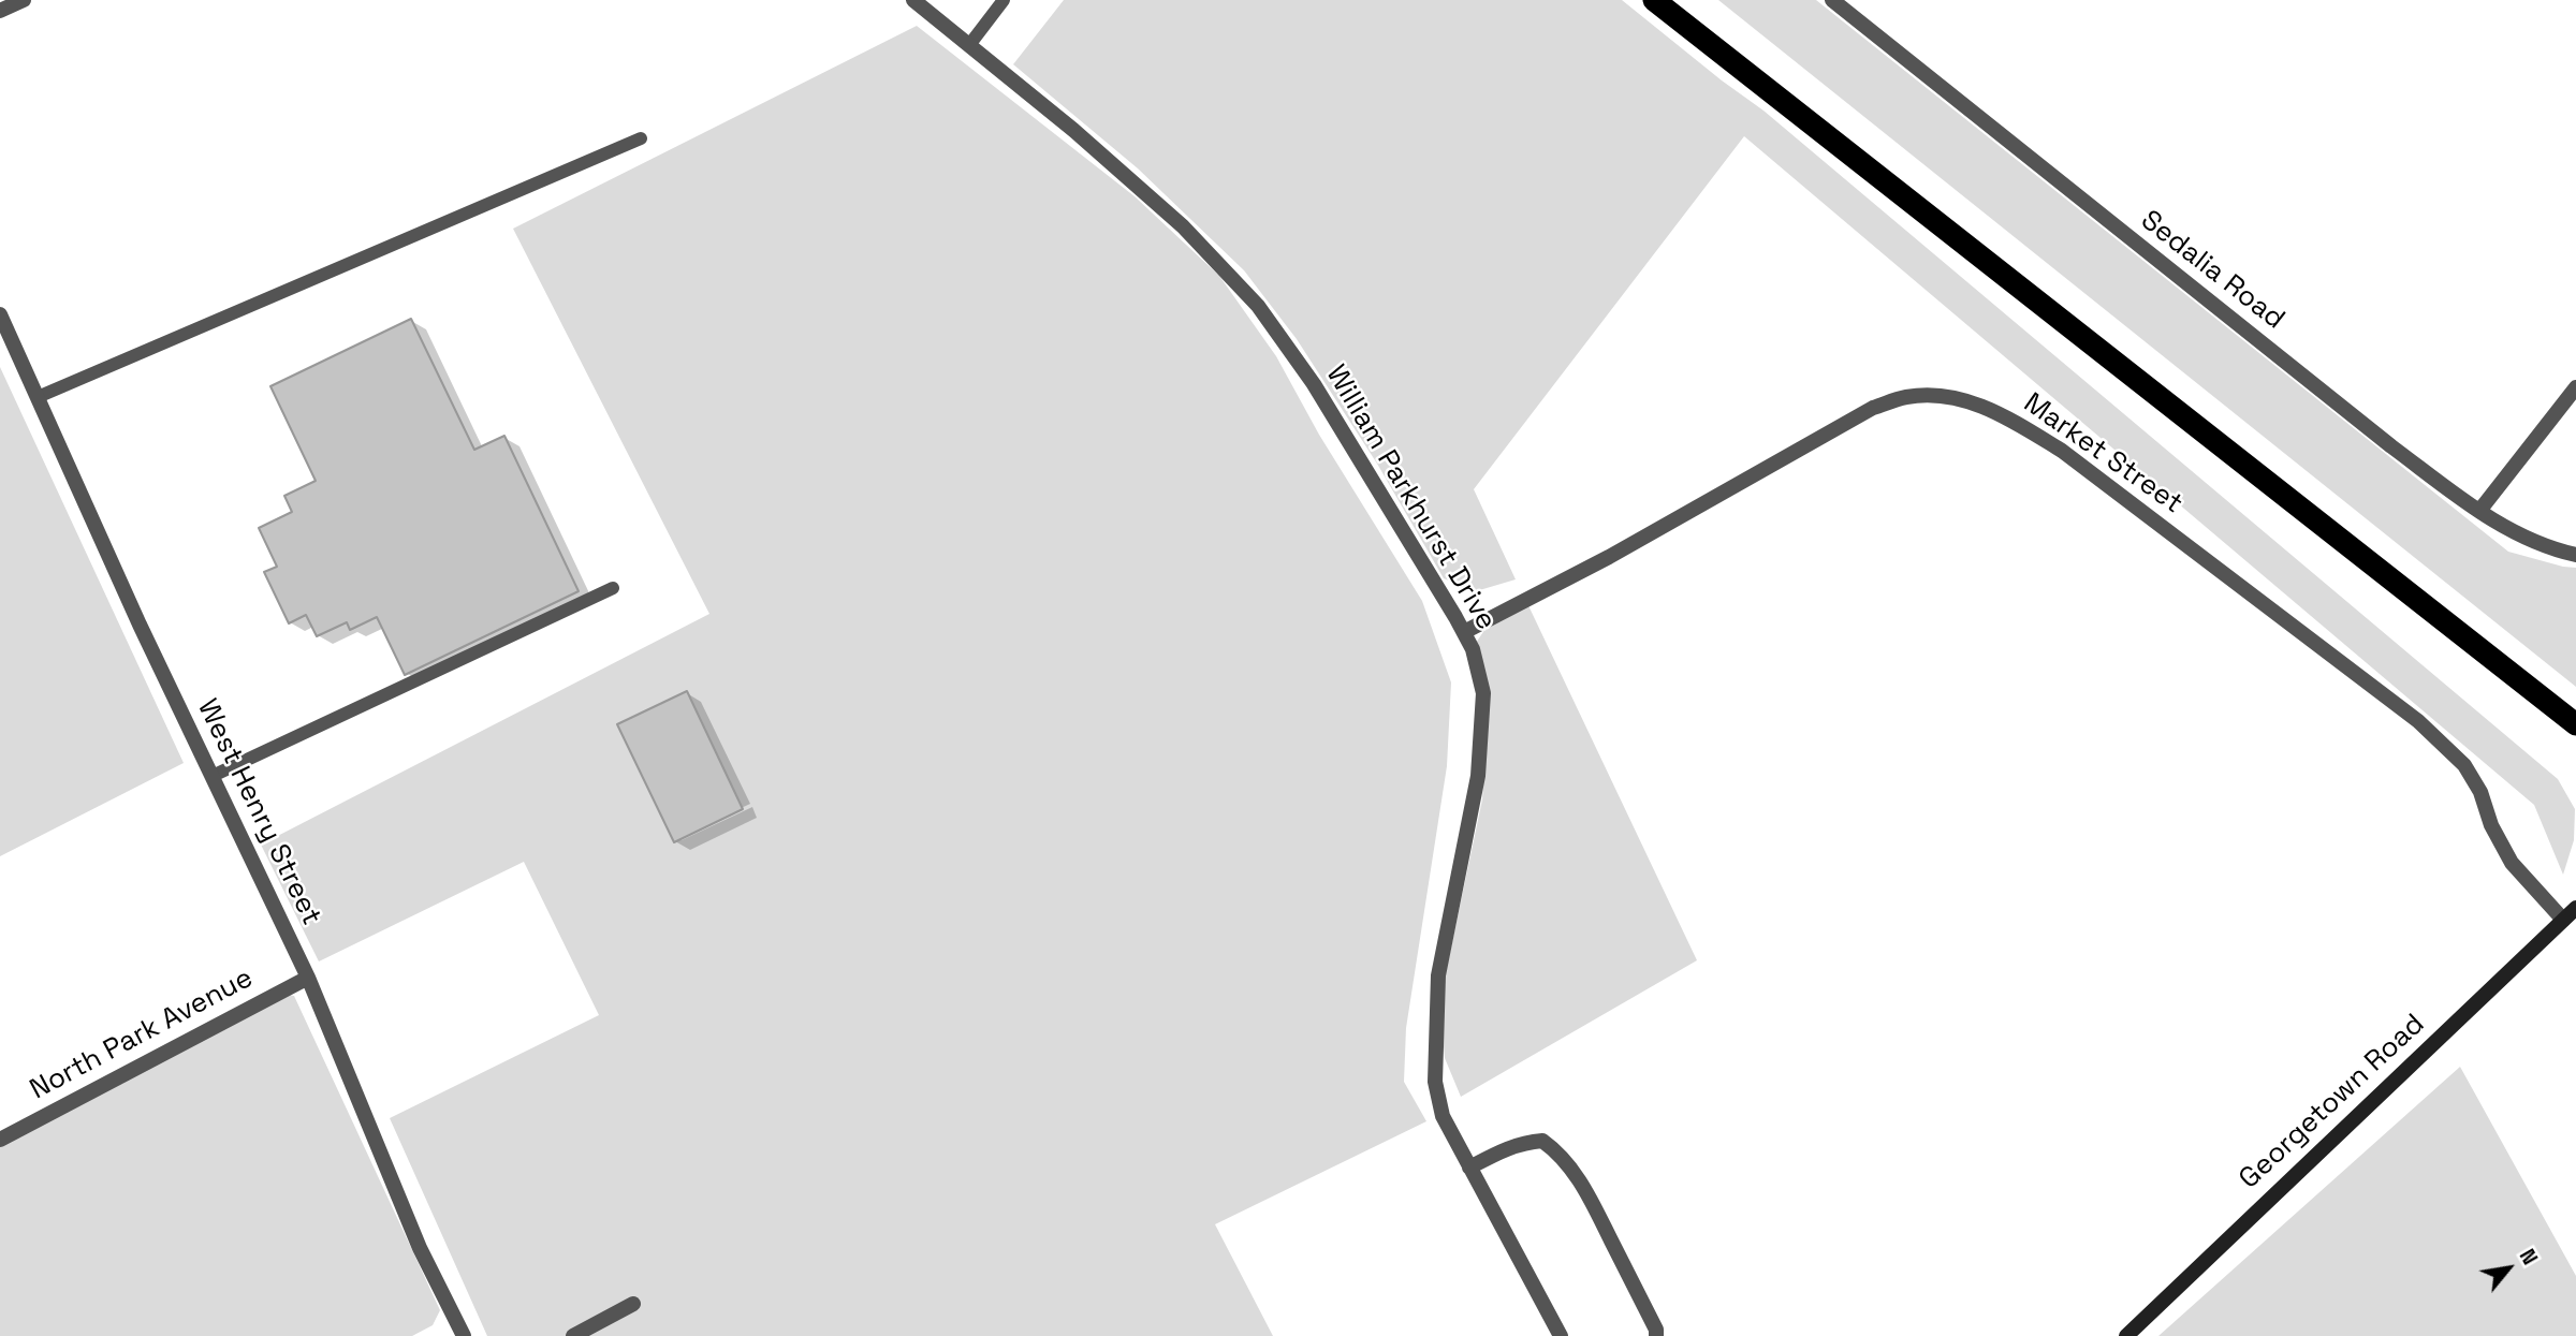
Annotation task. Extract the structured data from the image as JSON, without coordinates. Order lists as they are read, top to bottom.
{
  "streets": {
    "street": [
      "Sedalia Road",
      "Market Street",
      "William Parkhurst Drive",
      "West Henry Street",
      "North Park Avenue",
      "Georgetown Road"
    ]
  },
  "crossings": [
    ["Market Street", "William Parkhurst Drive"],
    ["Market Street", "Georgetown Road"],
    ["West Henry Street", "North Park Avenue"]
  ],
  "north": "top right"
}
